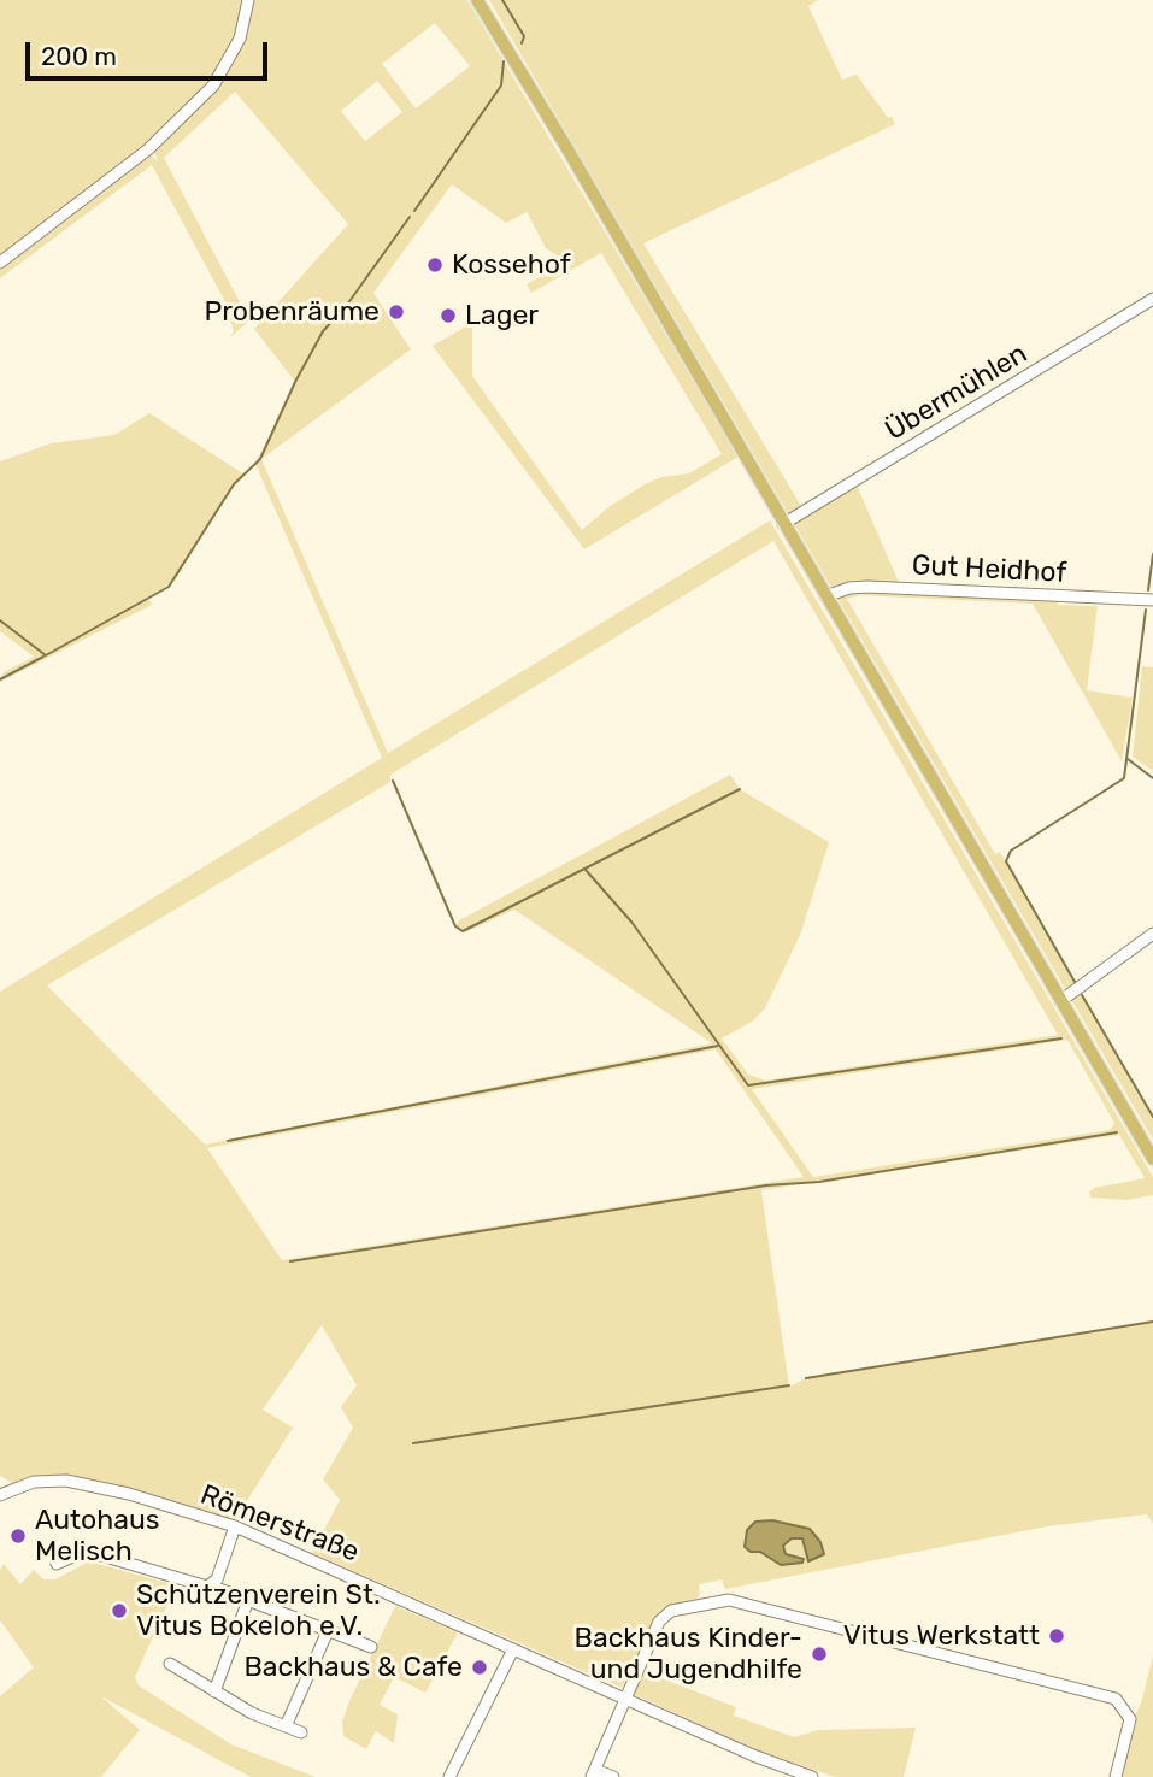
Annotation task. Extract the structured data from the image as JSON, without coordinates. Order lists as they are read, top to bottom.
{
  "streets": {
    "street": ["Übermühlen", "Gut Heidhof", "Römerstraße"]
  },
  "places": [
    "Kossehof",
    "Probenräume",
    "Lager",
    "Autohaus Melisch",
    "Schützenverein St. Vitus Bokeloh e.V.",
    "Vitus Werkstatt",
    "Backhaus Kinder- und Jugendhilfe",
    "Backhaus & Cafe"
  ],
  "scale_bar": "200 m"
}
